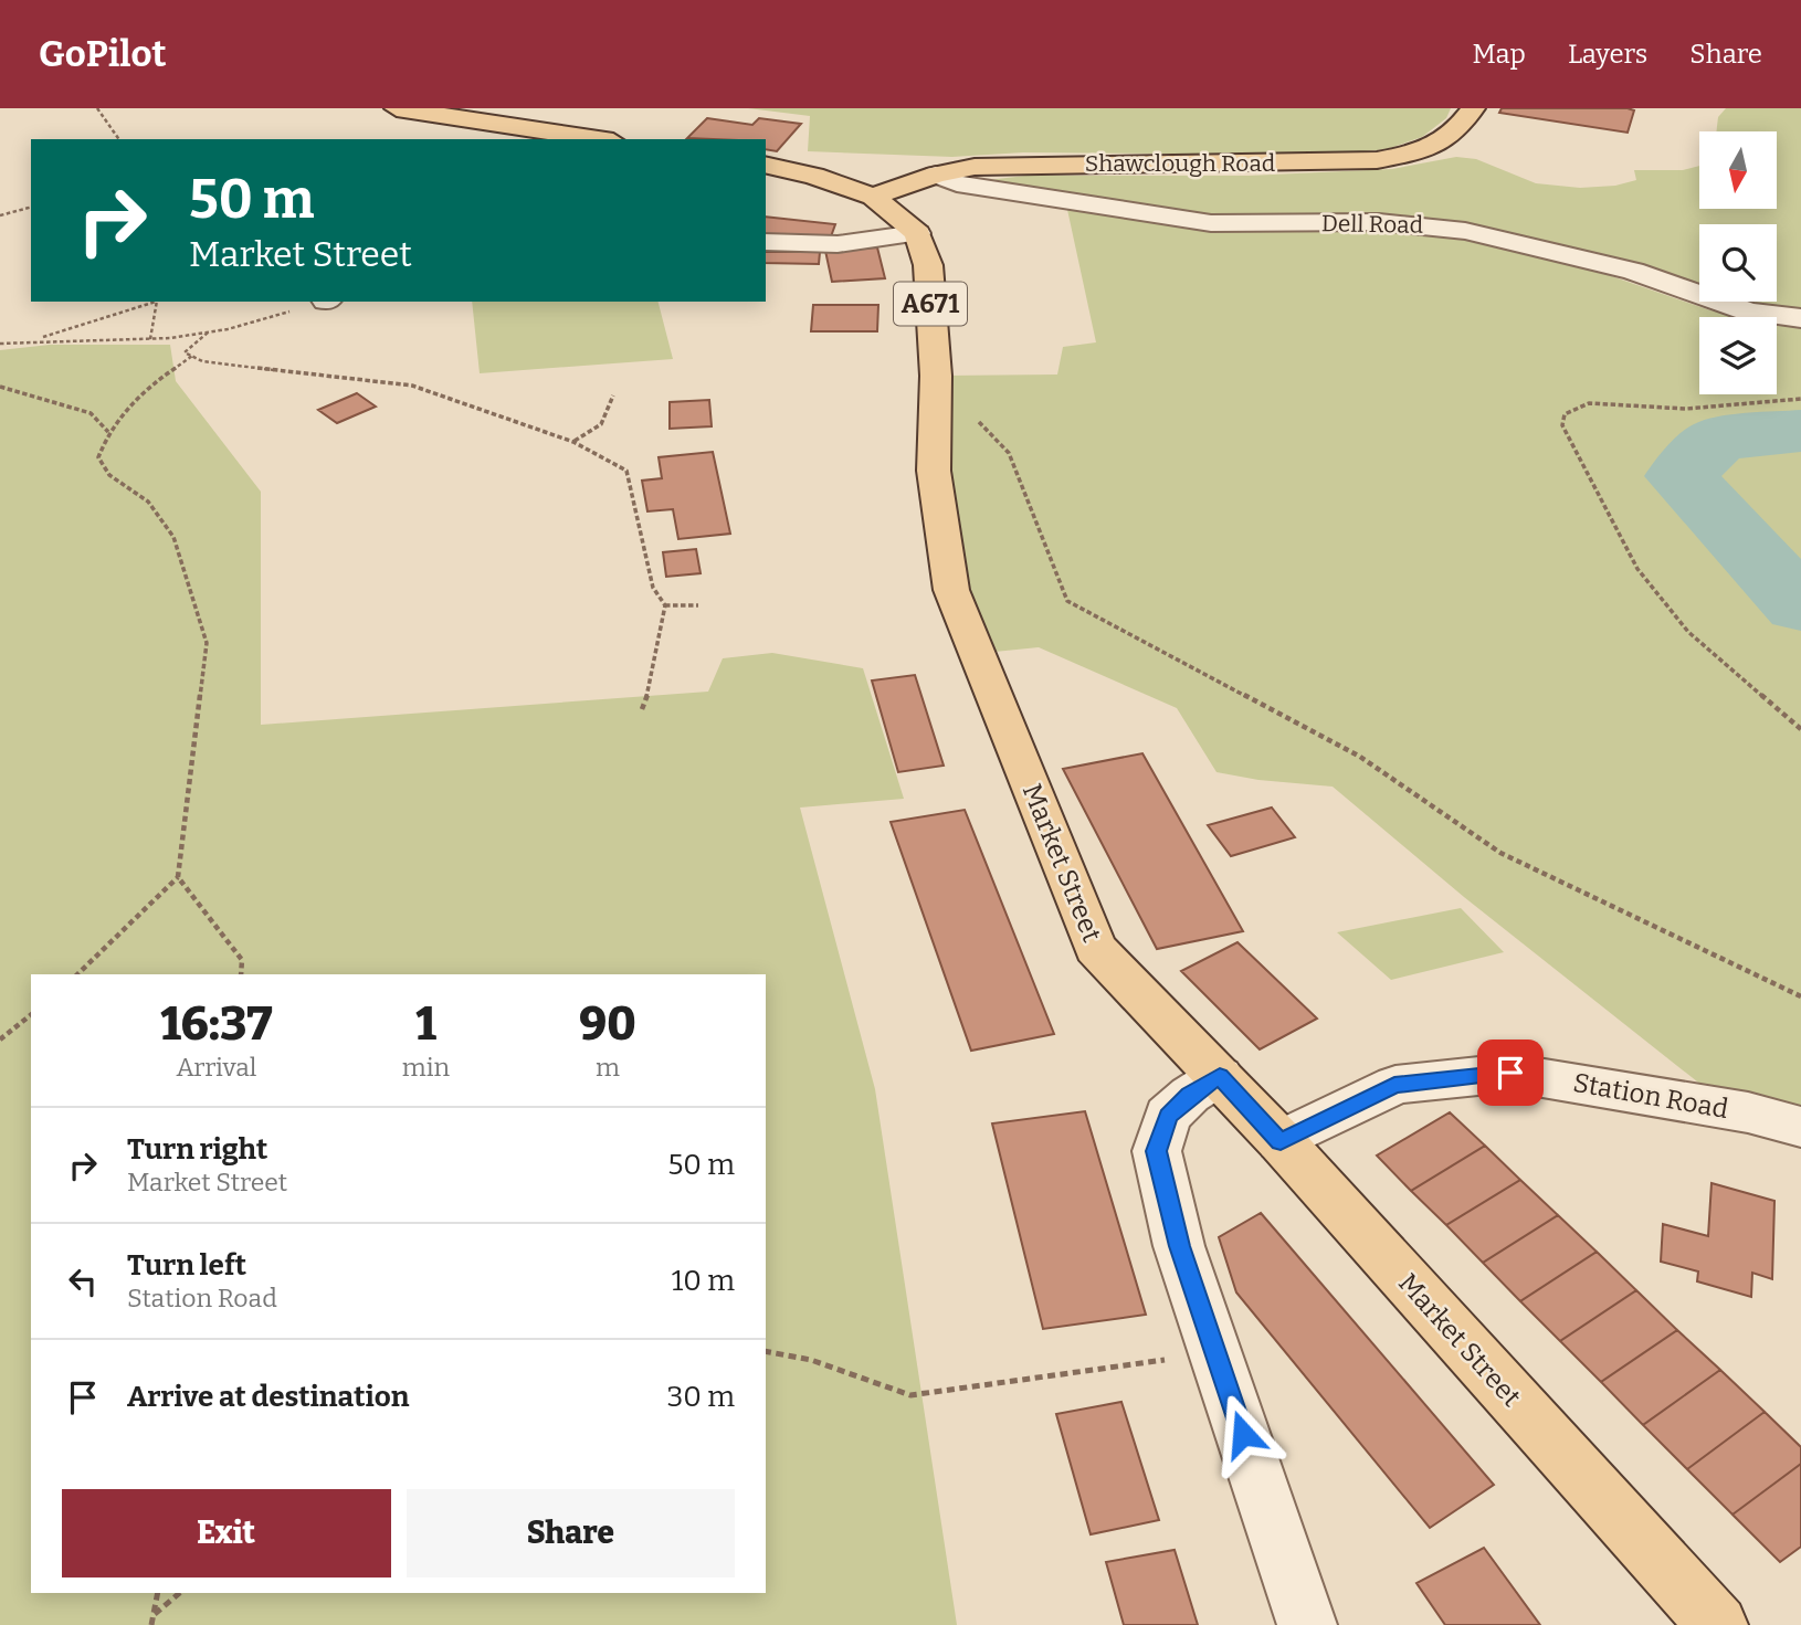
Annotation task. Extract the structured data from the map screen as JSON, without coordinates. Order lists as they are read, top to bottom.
{
  "streets": {
    "main road": ["Shawclough Road", "A671", "Market Street"],
    "street": ["Dell Road", "Station Road"]
  },
  "crossings": [
    ["Shawclough Road", "Dell Road"],
    ["Market Street", "Station Road"]
  ],
  "north": "bottom",
  "page": {
    "header": "GoPilot",
    "nav": ["Map", "Layers", "Share"],
    "turn": ["50 m", "Market Street"],
    "eta": [
      "16:37",
      "Arrival",
      "1",
      "min",
      "90",
      "m"
    ],
    "list": [
      {
        "name": "Turn right",
        "note": "Market Street",
        "value": "50 m"
      },
      {
        "name": "Turn left",
        "note": "Station Road",
        "value": "10 m"
      },
      {
        "name": "Arrive at destination",
        "value": "30 m"
      }
    ],
    "buttons": ["Exit", "Share"]
  }
}
